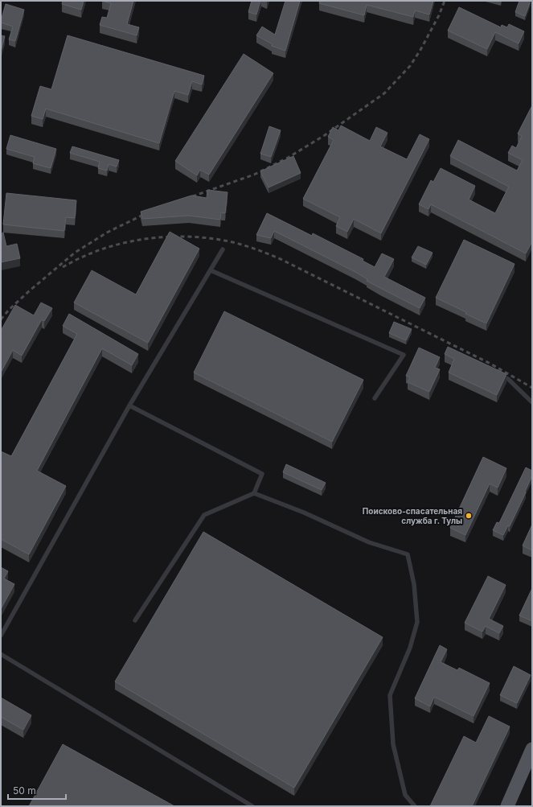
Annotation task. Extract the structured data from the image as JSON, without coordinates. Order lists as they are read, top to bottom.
{
  "places": ["Поисково-спасательная служба г. Тулы"],
  "scale_bar": "50 m"
}
